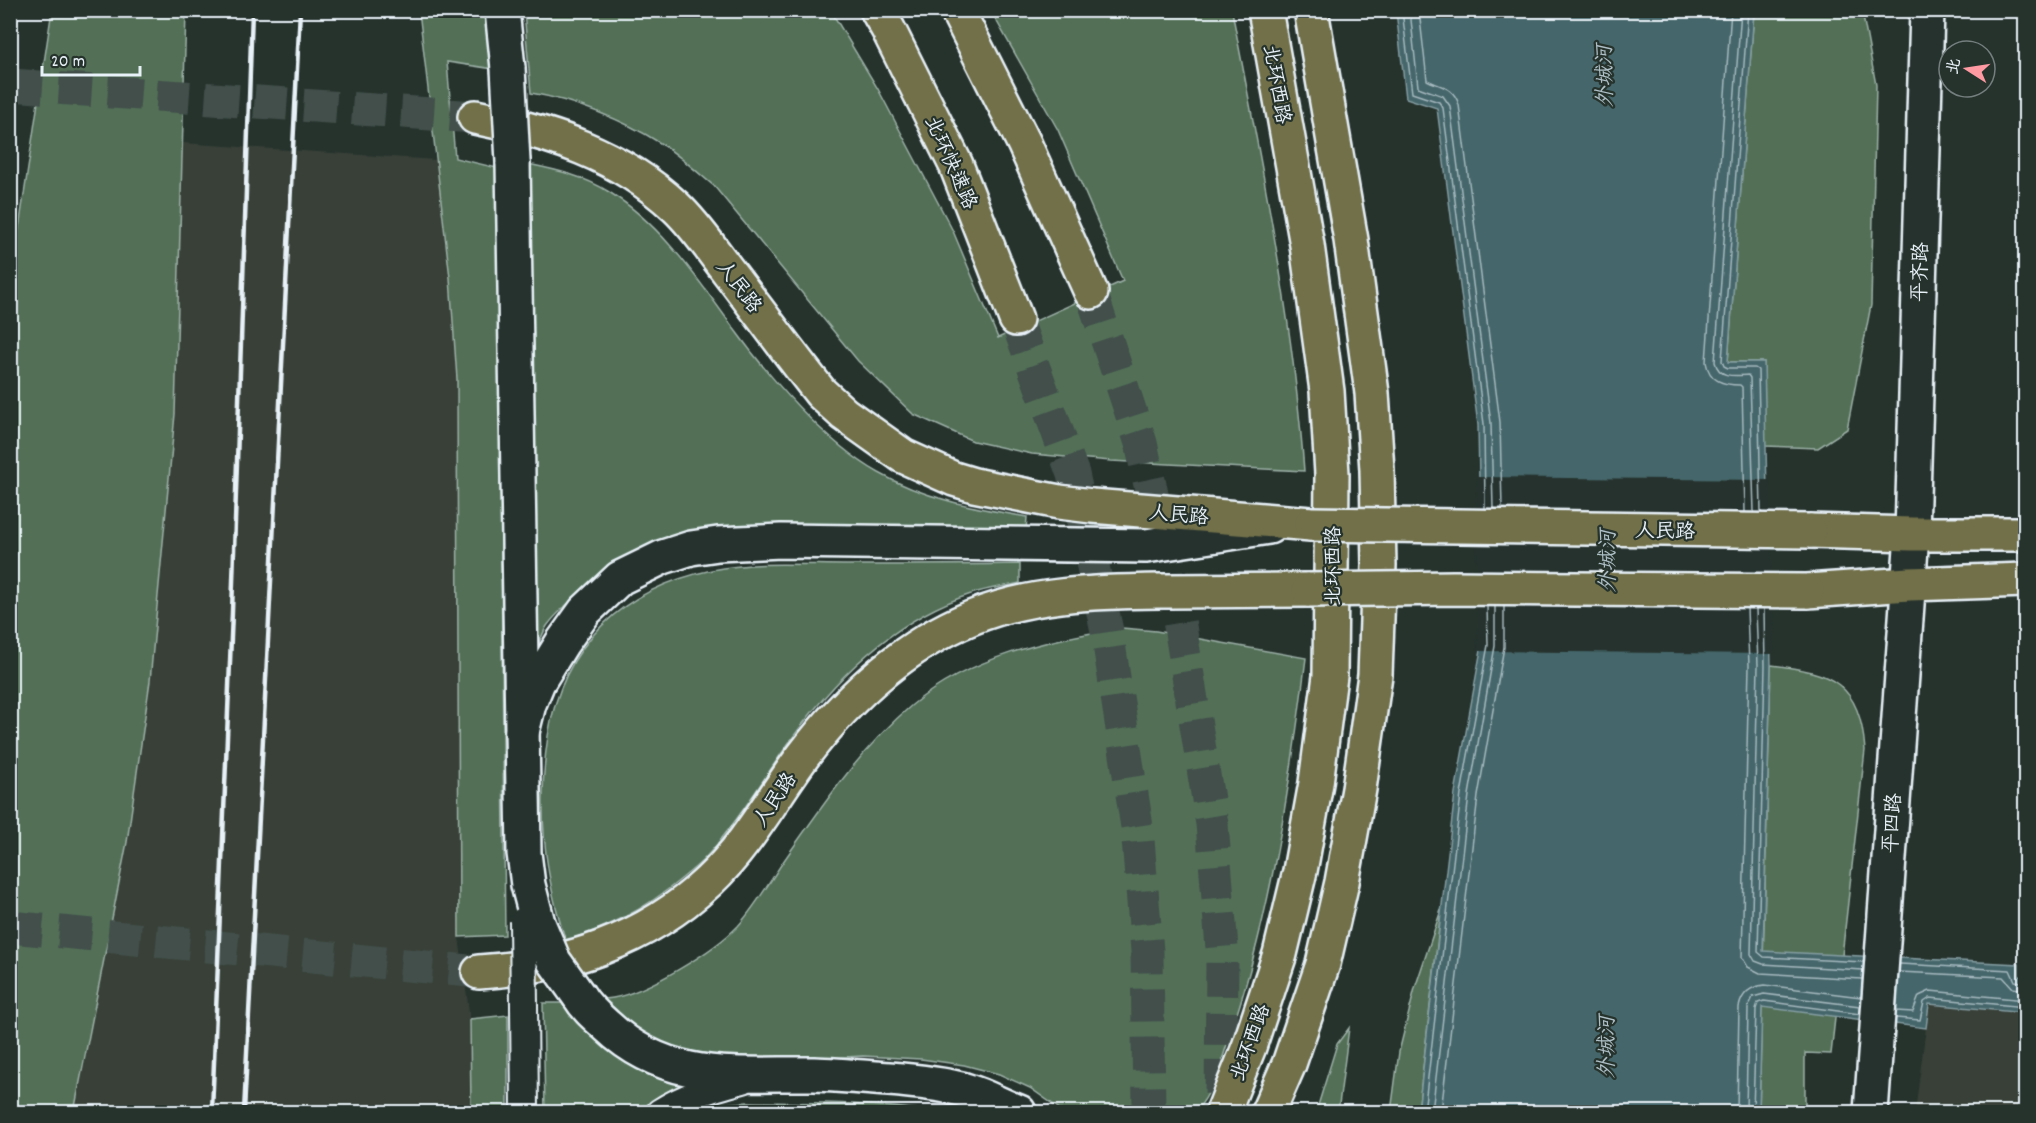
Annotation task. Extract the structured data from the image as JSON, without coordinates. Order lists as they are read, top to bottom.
{
  "streets": {
    "main road": ["北环西路", "北环快速路", "人民路"],
    "street": ["平齐路", "平四路"]
  },
  "crossings": [
    ["平齐路", "人民路"],
    ["平齐路", "平四路"],
    ["人民路", "平四路"]
  ],
  "water": ["外城河"],
  "scale_bar": "20 m",
  "north": "left"
}
